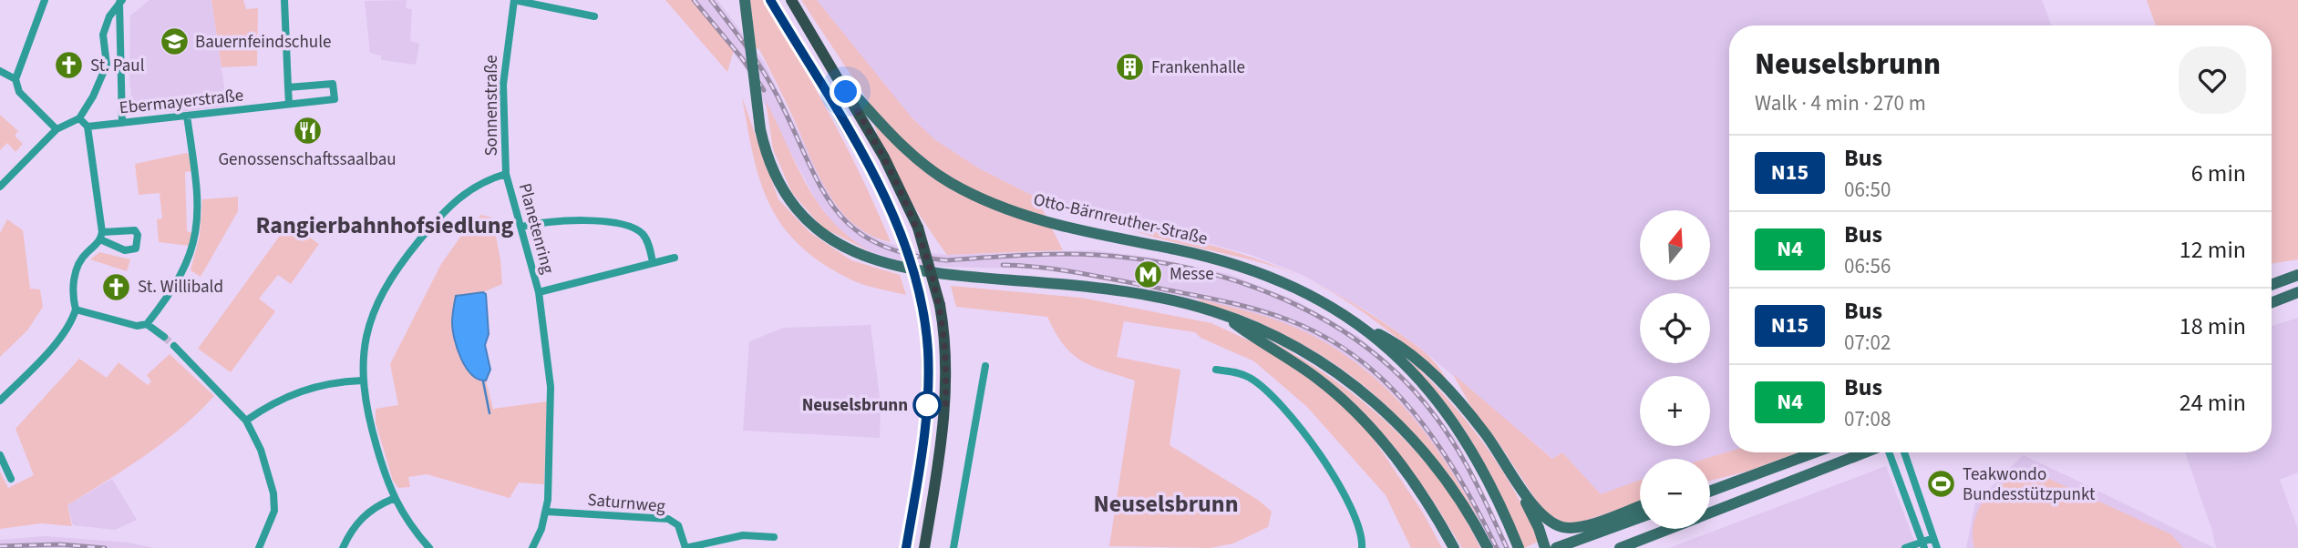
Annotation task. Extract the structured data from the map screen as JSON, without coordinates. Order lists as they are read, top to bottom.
{
  "streets": {
    "main road": ["Otto-Bärnreuther-Straße"],
    "street": [
      "Ebermayerstraße",
      "Sonnenstraße",
      "Planetenring",
      "Saturnweg"
    ]
  },
  "crossings": [
    ["Sonnenstraße", "Planetenring"],
    ["Planetenring", "Saturnweg"]
  ],
  "districts": ["Rangierbahnhofsiedlung", "Neuselsbrunn"],
  "places": {
    "school or university": ["Bauernfeindschule"],
    "church": ["St. Paul", "St. Willibald"],
    "building": ["Frankenhalle"],
    "restaurant": ["Genossenschaftssaalbau"],
    "metro station": ["Messe"],
    "other": ["Neuselsbrunn"],
    "sports": ["Teakwondo Bundesstützpunkt"]
  },
  "lines": ["bus line N15"],
  "north": "top",
  "page": {
    "heading": ["Neuselsbrunn", "Walk · 4 min · 270 m"],
    "list": [
      {
        "mark": "N15",
        "name": "Bus",
        "note": "06:50",
        "value": "6 min"
      },
      {
        "mark": "N4",
        "name": "Bus",
        "note": "06:56",
        "value": "12 min"
      },
      {
        "mark": "N15",
        "name": "Bus",
        "note": "07:02",
        "value": "18 min"
      },
      {
        "mark": "N4",
        "name": "Bus",
        "note": "07:08",
        "value": "24 min"
      }
    ],
    "map_buttons": ["+", "−"]
  }
}
